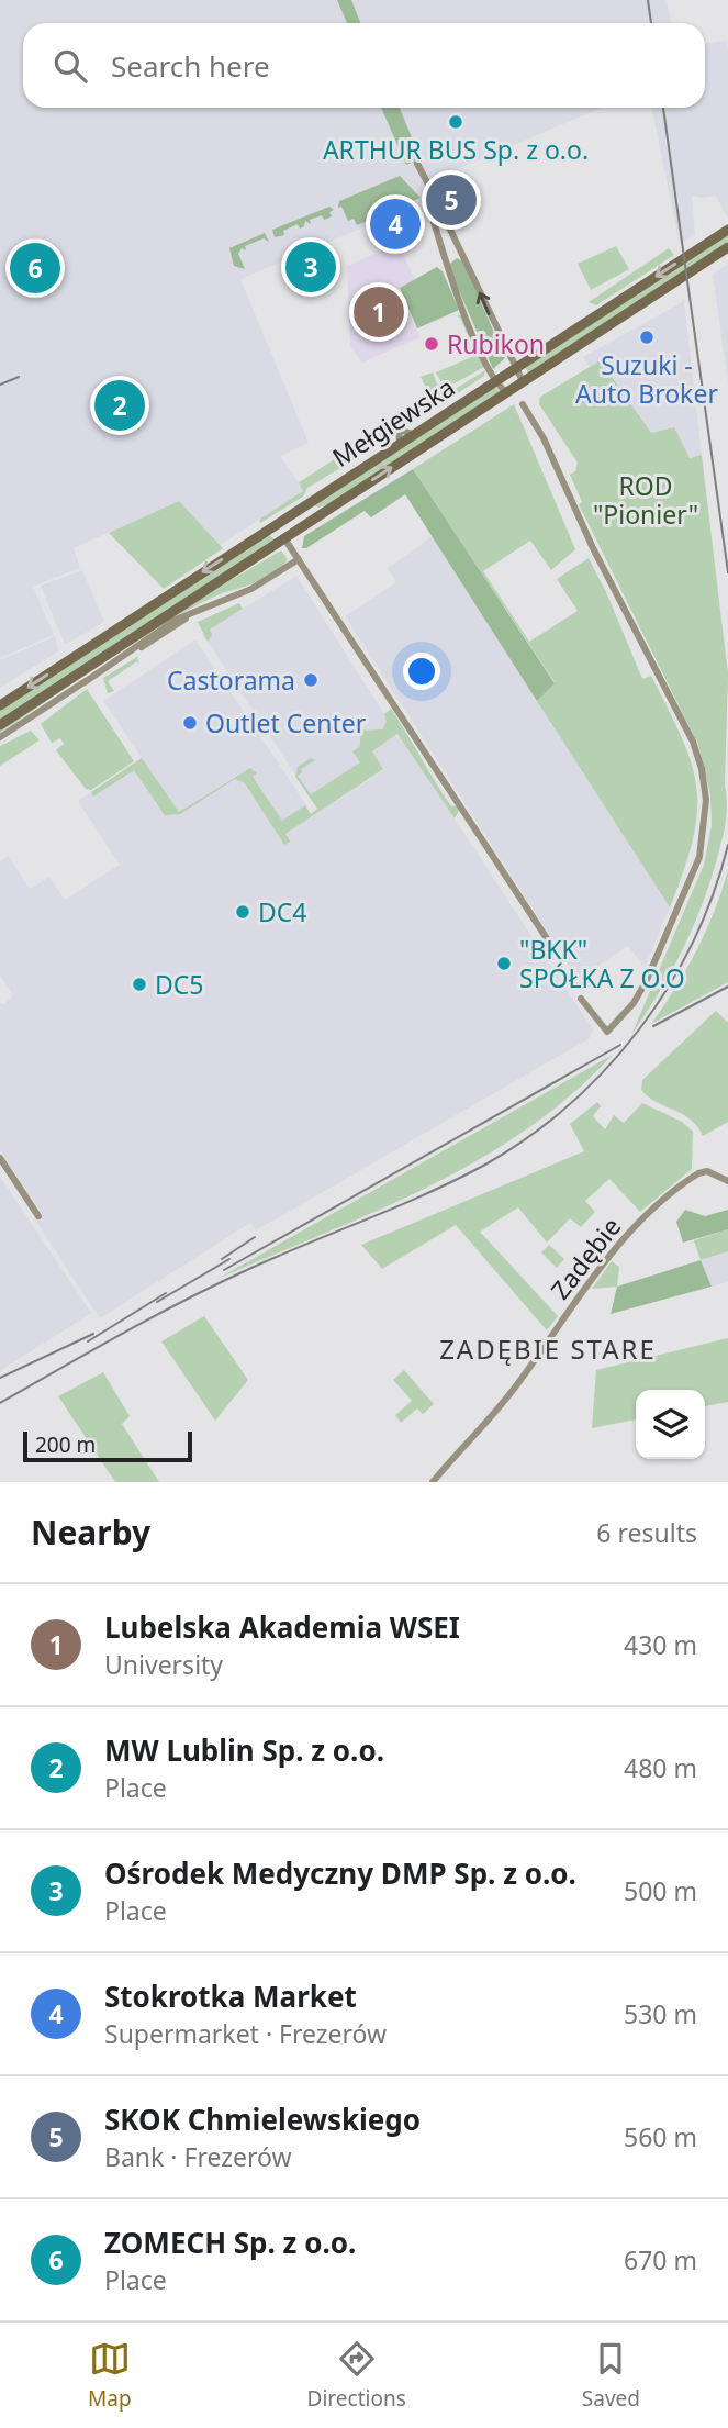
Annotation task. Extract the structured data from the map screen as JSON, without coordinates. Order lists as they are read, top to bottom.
{
  "streets": {
    "main road": ["Mełgiewska"],
    "street": ["Zadębie"]
  },
  "districts": ["ZADĘBIE STARE"],
  "parks": ["ROD \"Pionier\""],
  "places": [
    "ARTHUR BUS Sp. z o.o.",
    "Suzuki - Auto Broker",
    "Rubikon",
    "Castorama",
    "Outlet Center",
    "DC4",
    "\"BKK\" SPÓŁKA Z O.O",
    "DC5"
  ],
  "scale_bar": "200 m",
  "page": {
    "search": "Search here",
    "pins": [
      "5",
      "4",
      "3",
      "6",
      "1",
      "2"
    ],
    "scale": "200 m",
    "heading": ["Nearby", "6 results"],
    "list": [
      {
        "mark": "1",
        "name": "Lubelska Akademia WSEI",
        "note": "University",
        "value": "430 m"
      },
      {
        "mark": "2",
        "name": "MW Lublin Sp. z o.o.",
        "note": "Place",
        "value": "480 m"
      },
      {
        "mark": "3",
        "name": "Ośrodek Medyczny DMP Sp. z o.o.",
        "note": "Place",
        "value": "500 m"
      },
      {
        "mark": "4",
        "name": "Stokrotka Market",
        "note": "Supermarket · Frezerów",
        "value": "530 m"
      },
      {
        "mark": "5",
        "name": "SKOK Chmielewskiego",
        "note": "Bank · Frezerów",
        "value": "560 m"
      },
      {
        "mark": "6",
        "name": "ZOMECH Sp. z o.o.",
        "note": "Place",
        "value": "670 m"
      }
    ],
    "nav": ["Map", "Directions", "Saved"]
  }
}
